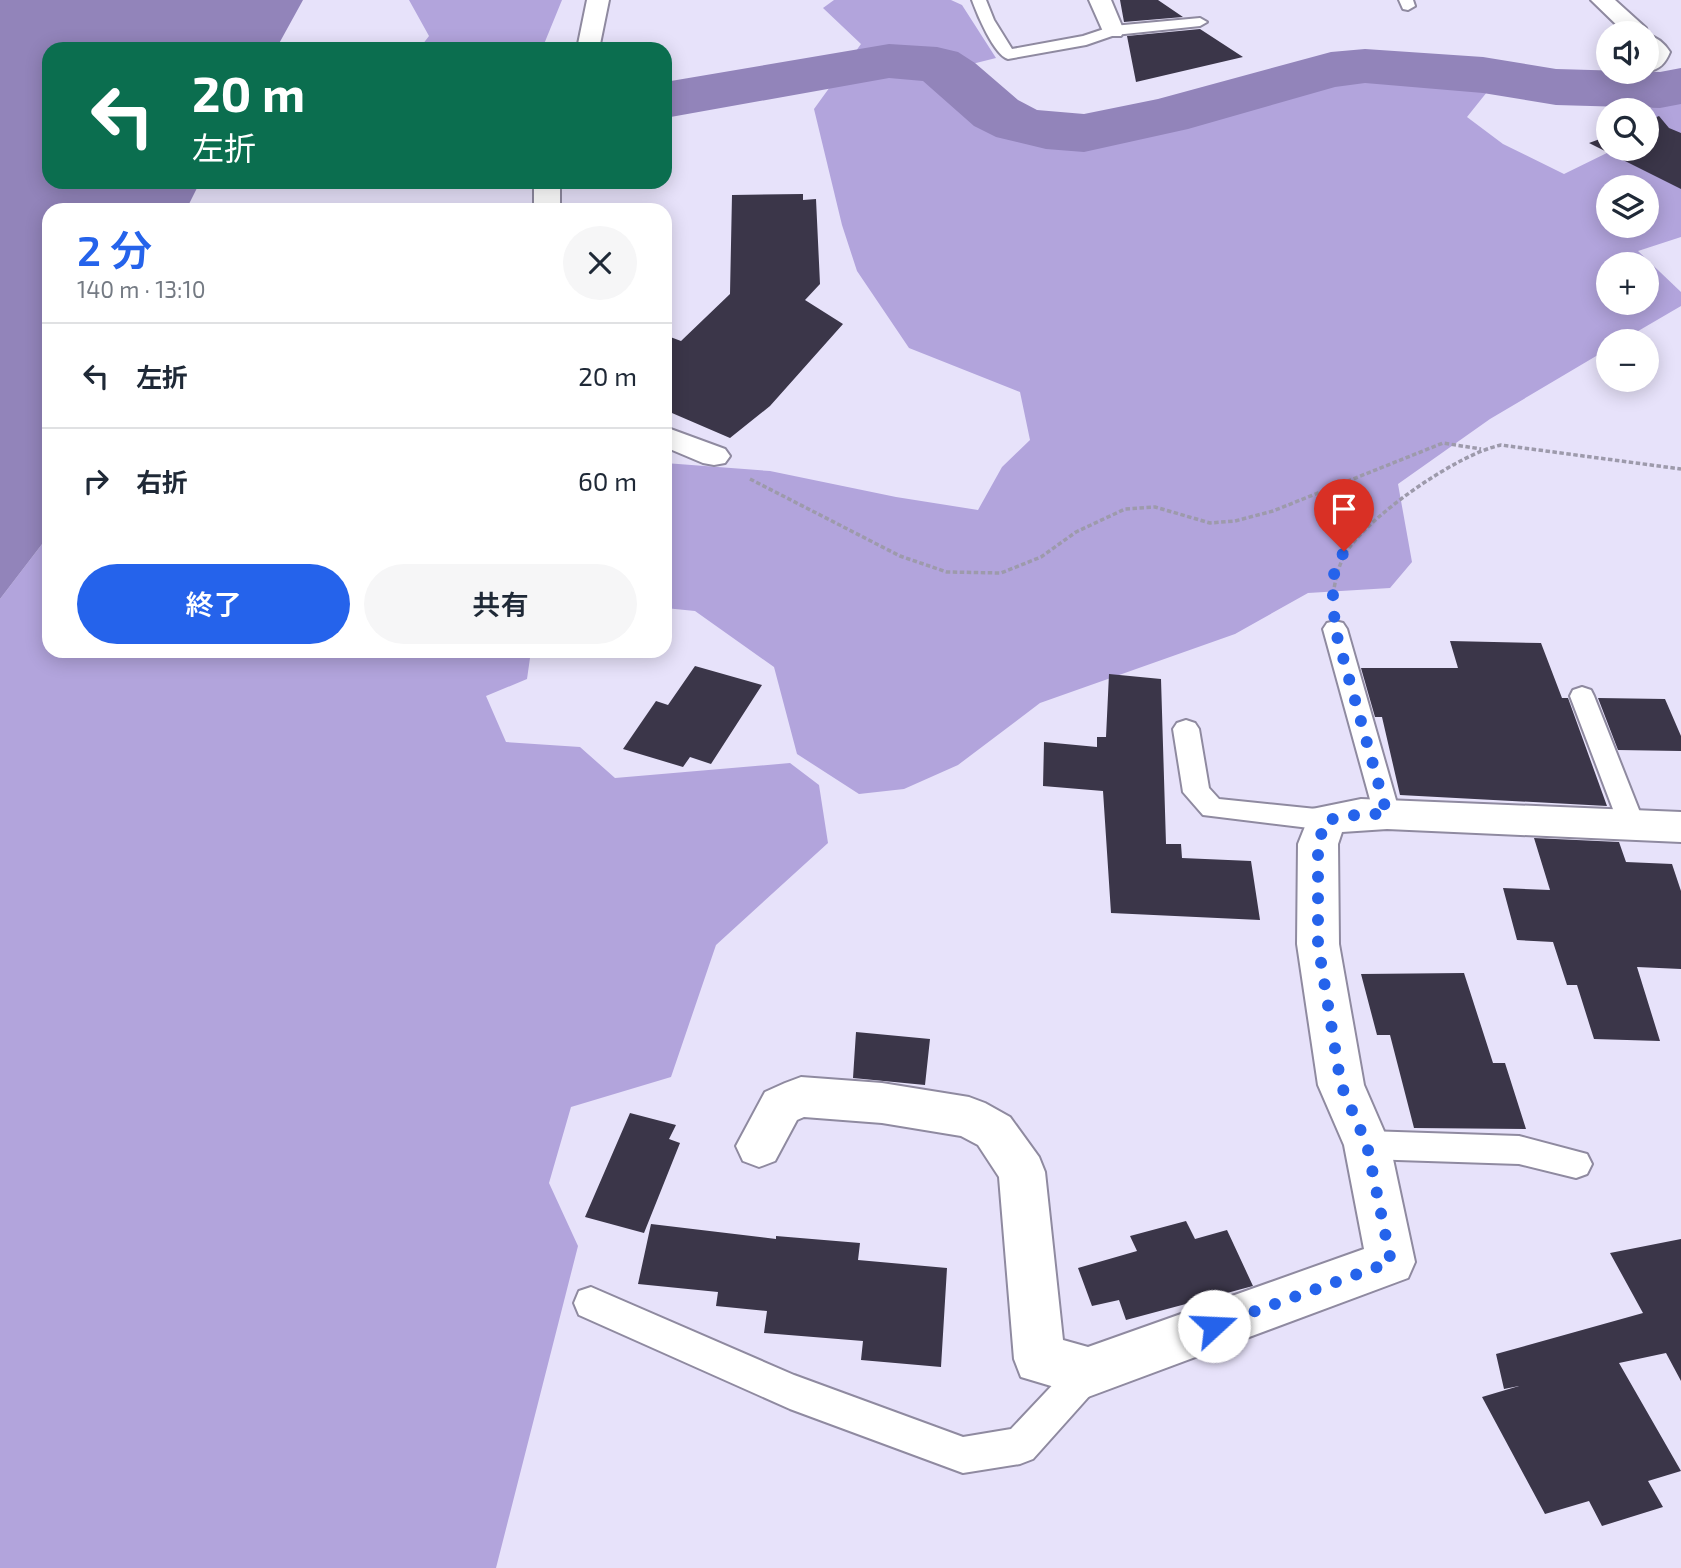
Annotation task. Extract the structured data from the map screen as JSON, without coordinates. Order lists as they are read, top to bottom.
{
  "page": {
    "map_buttons": ["+", "−"],
    "turn": ["20 m", "左折"],
    "heading": ["2 分", "140 m · 13:10"],
    "list": [
      {
        "name": "左折",
        "value": "20 m"
      },
      {
        "name": "右折",
        "value": "60 m"
      }
    ],
    "buttons": ["終了", "共有"]
  }
}
